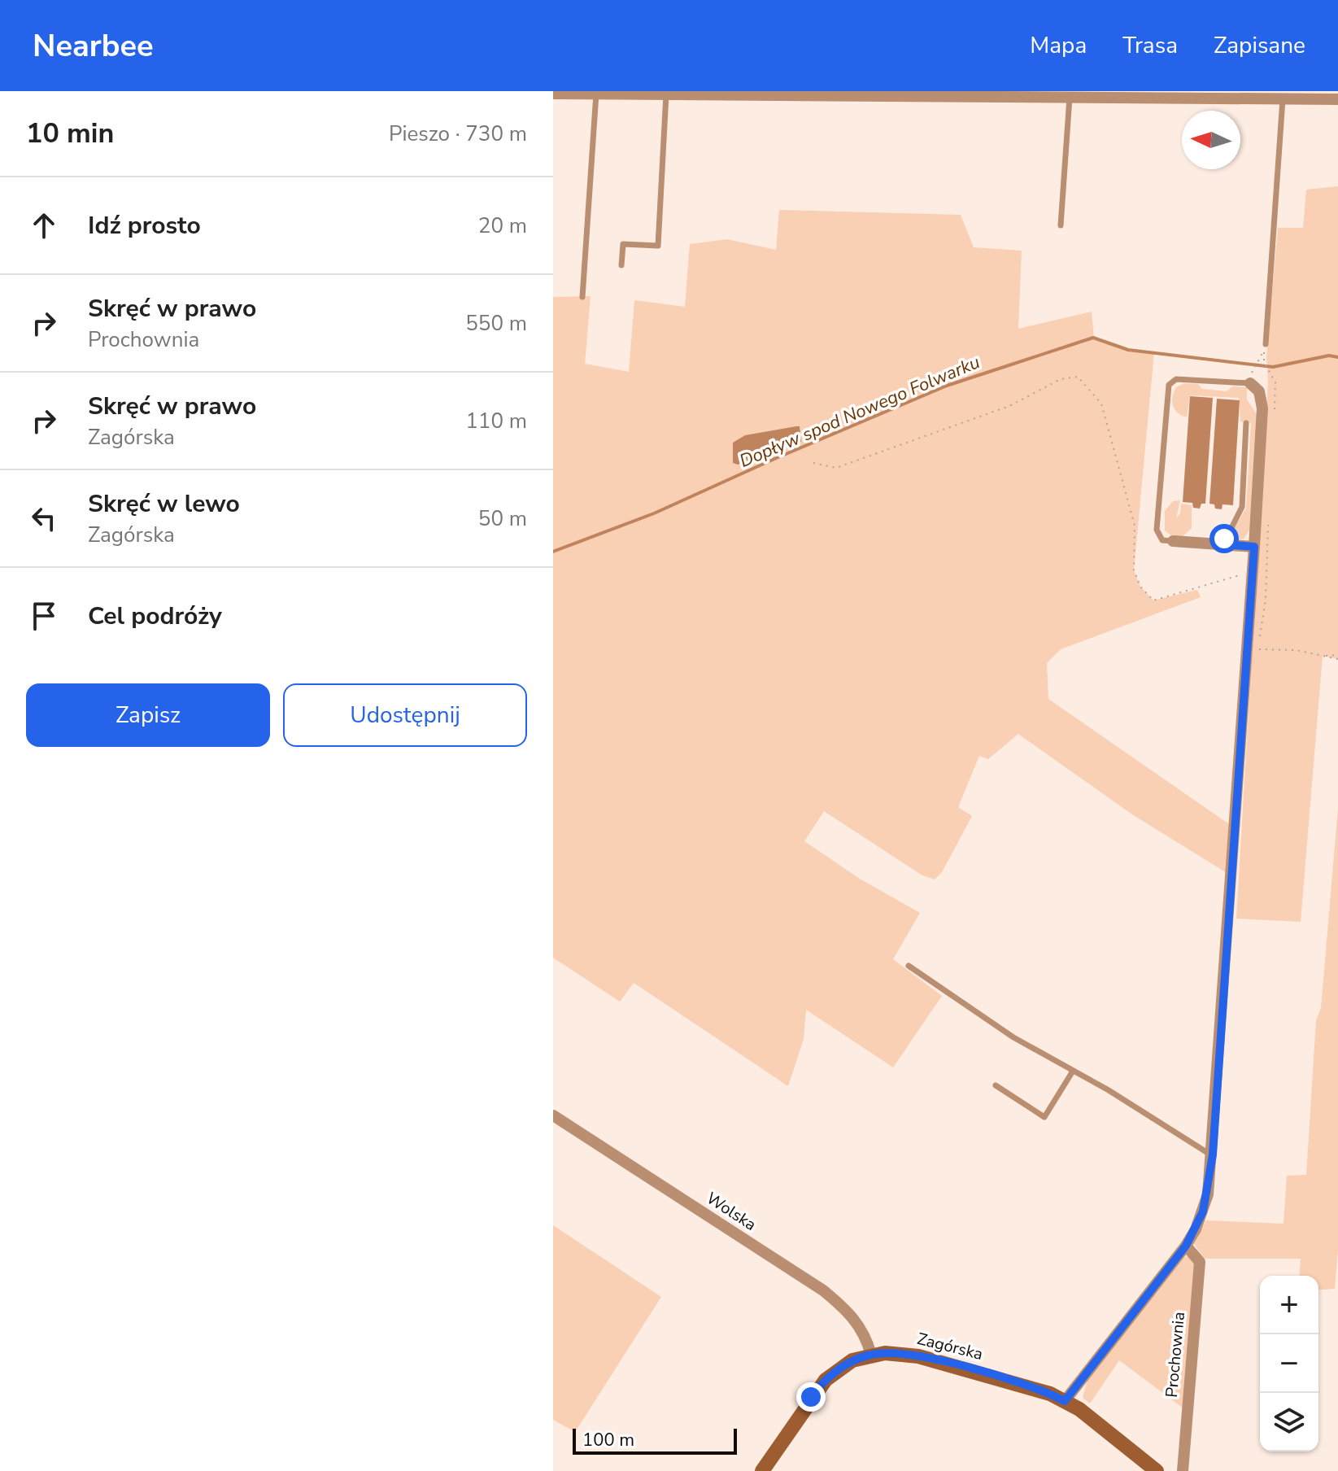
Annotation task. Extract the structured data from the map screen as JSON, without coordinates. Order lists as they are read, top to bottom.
{
  "streets": {
    "street": ["Wolska", "Zagórska", "Prochownia"]
  },
  "crossings": [
    ["Wolska", "Zagórska"]
  ],
  "water": ["Dopływ spod Nowego Folwarku"],
  "scale_bar": "100 m",
  "north": "left",
  "page": {
    "header": "Nearbee",
    "nav": ["Mapa", "Trasa", "Zapisane"],
    "heading": ["10 min", "Pieszo · 730 m"],
    "list": [
      ["Idź prosto", "20 m"],
      ["Skręć w prawo", "Prochownia", "550 m"],
      ["Skręć w prawo", "Zagórska", "110 m"],
      ["Skręć w lewo", "Zagórska", "50 m"],
      "Cel podróży"
    ],
    "buttons": ["Zapisz", "Udostępnij"],
    "map_buttons": ["+", "−"],
    "scale": "100 m"
  }
}
